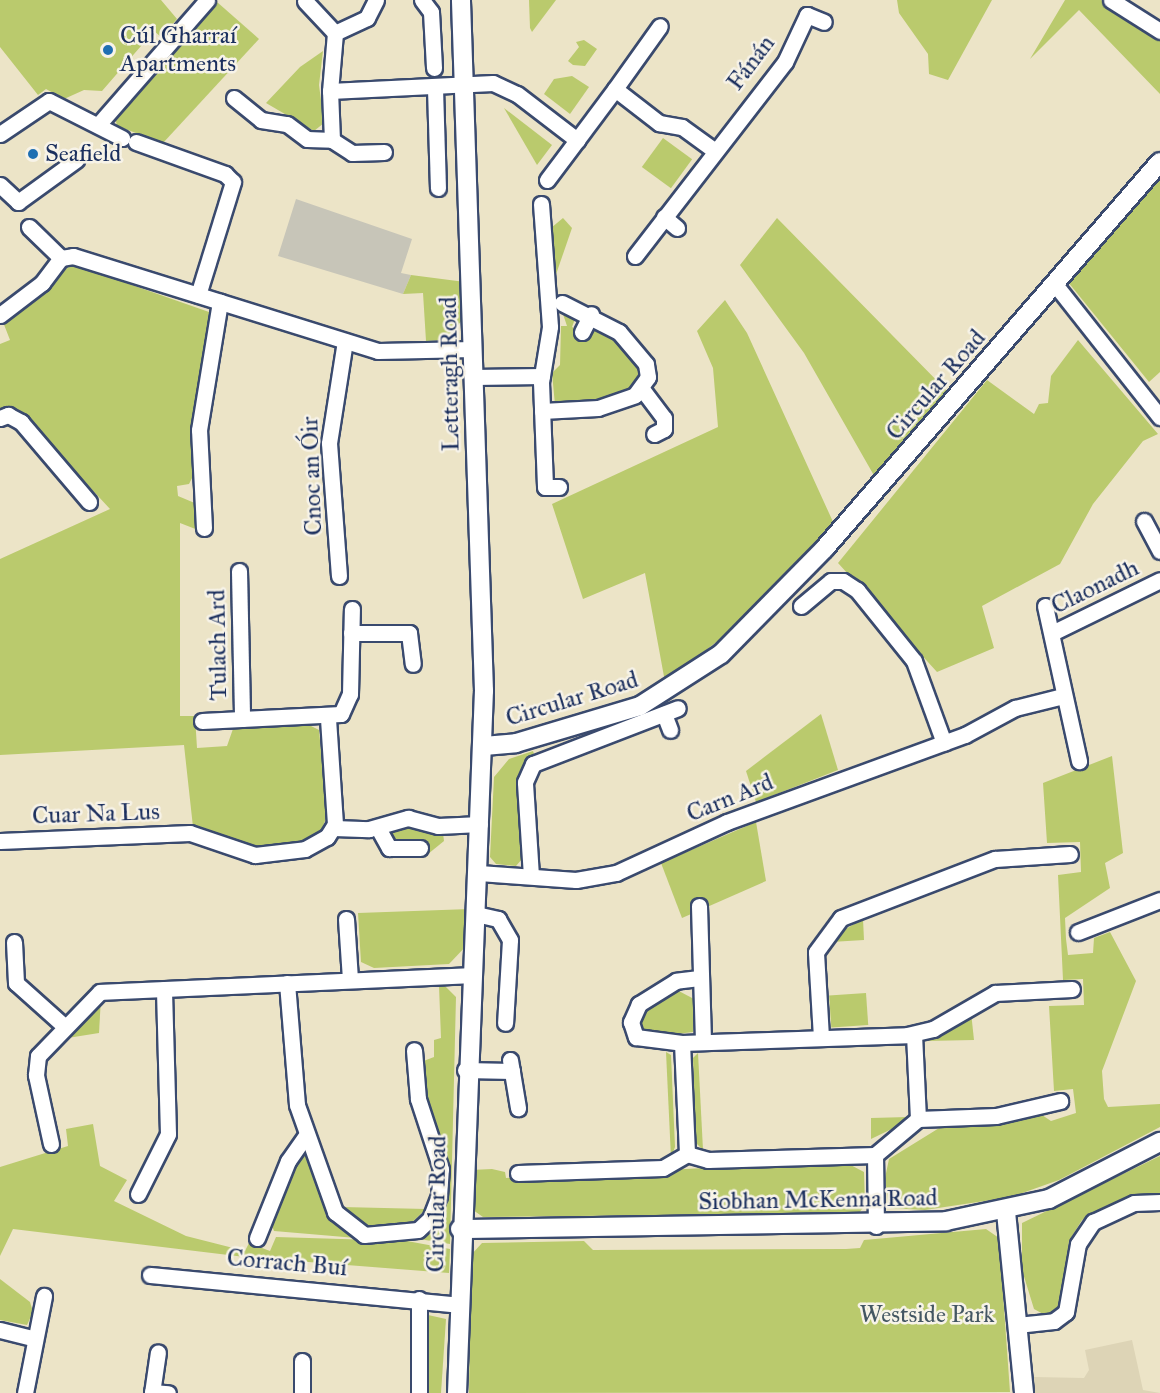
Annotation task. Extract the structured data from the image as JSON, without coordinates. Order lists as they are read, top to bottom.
{
  "streets": {
    "street": [
      "Fánán",
      "Letteragh Road",
      "Circular Road",
      "Cnoc an Óir",
      "Claonadh",
      "Tulach Ard",
      "Carn Ard",
      "Cuar Na Lus",
      "Siobhan McKenna Road",
      "Corrach Buí"
    ]
  },
  "crossings": [
    ["Letteragh Road", "Circular Road"],
    ["Circular Road", "Carn Ard"],
    ["Circular Road", "Siobhan McKenna Road"],
    ["Circular Road", "Corrach Buí"]
  ],
  "parks": ["Westside Park"],
  "places": ["Cúl Gharraí Apartments", "Seafield"]
}
